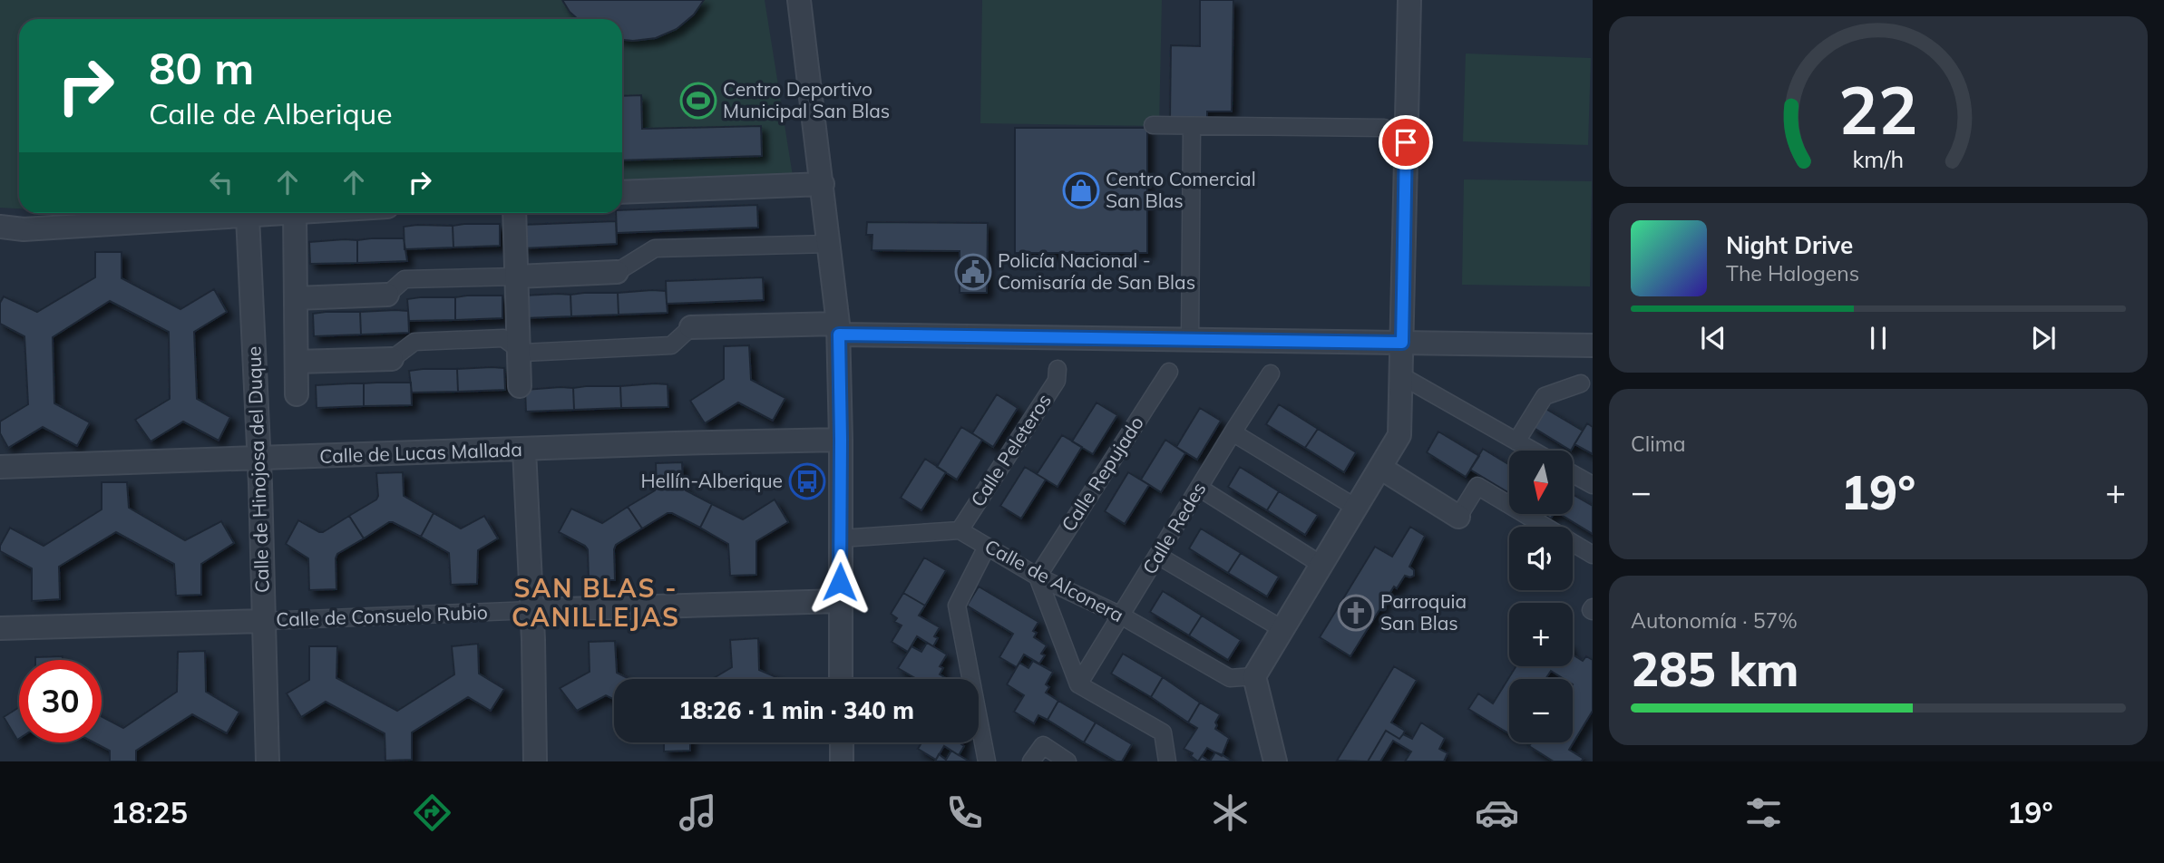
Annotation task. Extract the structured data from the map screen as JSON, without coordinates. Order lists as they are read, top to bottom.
{
  "streets": {
    "street": [
      "Calle Peleteros",
      "Calle de Lucas Mallada",
      "Calle de Hinojosa del Duque",
      "Calle Repujado",
      "Calle Redes",
      "Calle de Alconera",
      "Calle de Consuelo Rubio"
    ]
  },
  "crossings": [
    ["Calle Peleteros", "Calle de Alconera"],
    ["Calle de Lucas Mallada", "Calle de Hinojosa del Duque"],
    ["Calle de Hinojosa del Duque", "Calle de Consuelo Rubio"],
    ["Calle Repujado", "Calle de Alconera"],
    ["Calle Redes", "Calle de Alconera"]
  ],
  "districts": ["SAN BLAS - CANILLEJAS"],
  "places": {
    "sports": ["Centro Deportivo Municipal San Blas"],
    "shop": ["Centro Comercial San Blas"],
    "public building": ["Policía Nacional - Comisaría de San Blas"],
    "bus stop": ["Hellín-Alberique"],
    "church": ["Parroquia San Blas"]
  },
  "north": "bottom",
  "page": {
    "turn": ["80 m", "Calle de Alberique"],
    "song": ["Night Drive", "The Halogens"],
    "tile": [
      "Clima",
      ["Autonomía · 57%", "285 km"]
    ],
    "map_buttons": ["+", "−"],
    "heat": ["−", "19°", "+"],
    "limit": "30",
    "trip": "18:26 · 1 min · 340 m",
    "tabs": ["18:25", "19°"],
    "gauge": ["22", "km/h"]
  }
}
